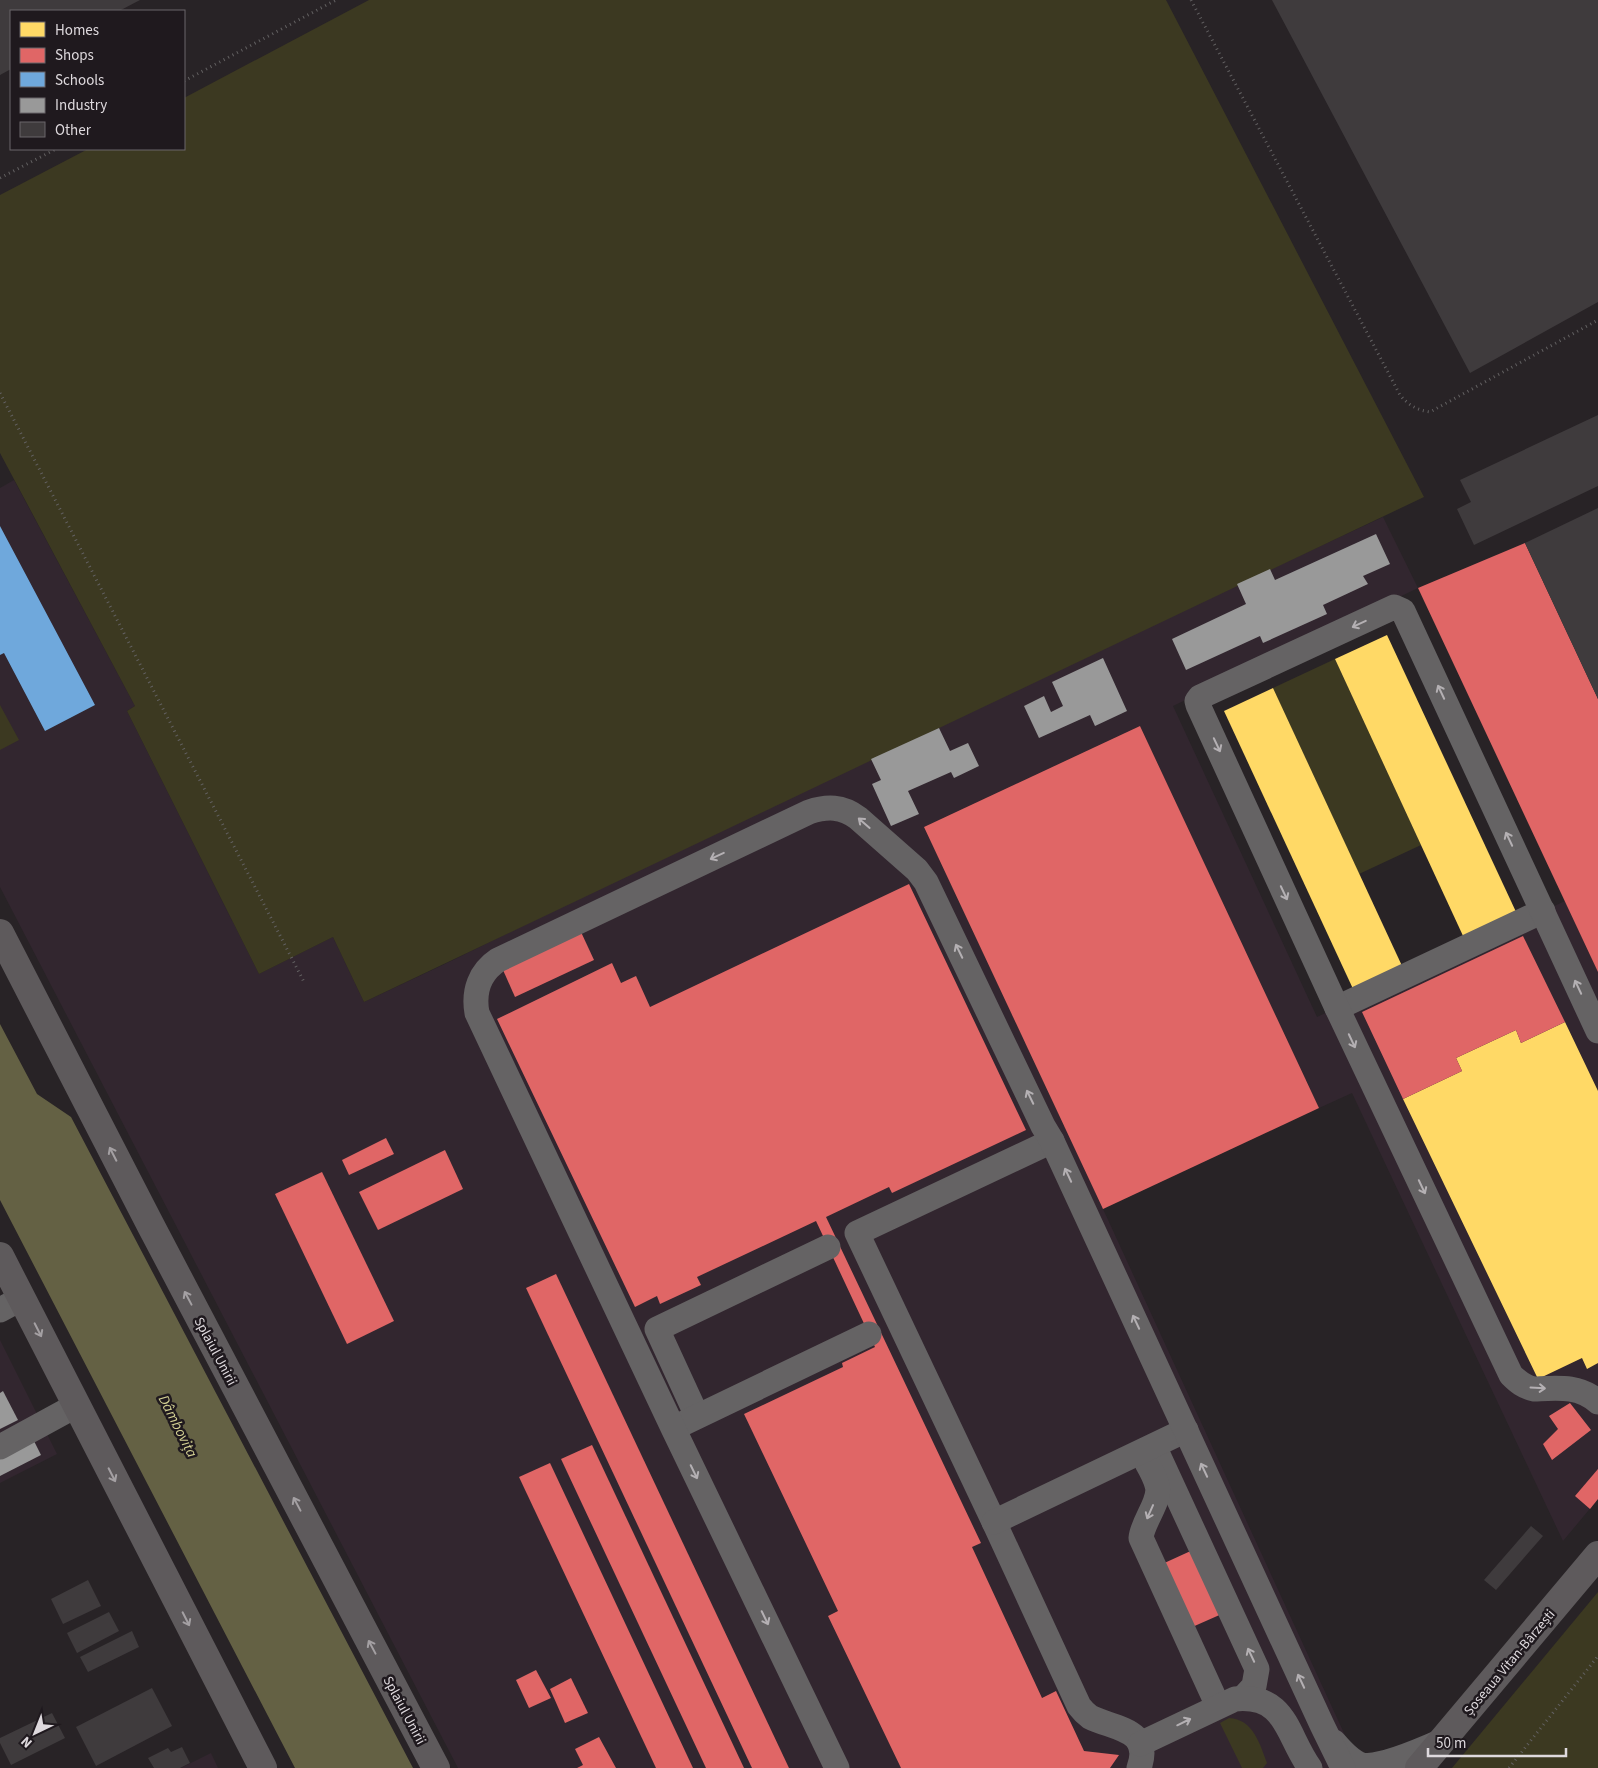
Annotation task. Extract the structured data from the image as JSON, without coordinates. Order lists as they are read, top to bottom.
{
  "streets": {
    "main road": ["Splaiul Unirii", "Șoseaua Vitan-Bârzești"]
  },
  "water": ["Dâmbovița"],
  "legend": [
    "Homes",
    "Shops",
    "Schools",
    "Industry",
    "Other"
  ],
  "scale_bar": "50 m",
  "north": "bottom left"
}
